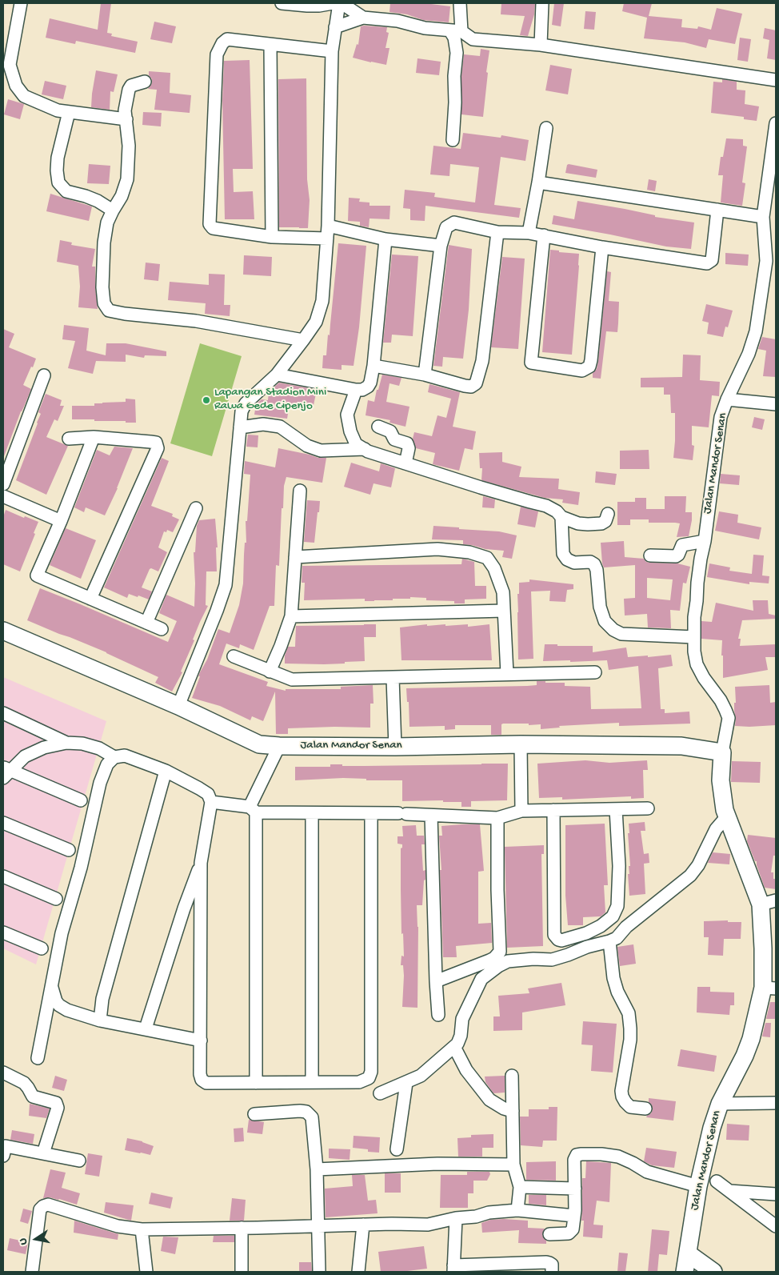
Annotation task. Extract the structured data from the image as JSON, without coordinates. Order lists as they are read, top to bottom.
{
  "streets": {
    "street": ["Jalan Mandor Senan"]
  },
  "places": ["Lapangan Stadion Mini Rawa Gede Cipenjo"],
  "north": "left"
}
